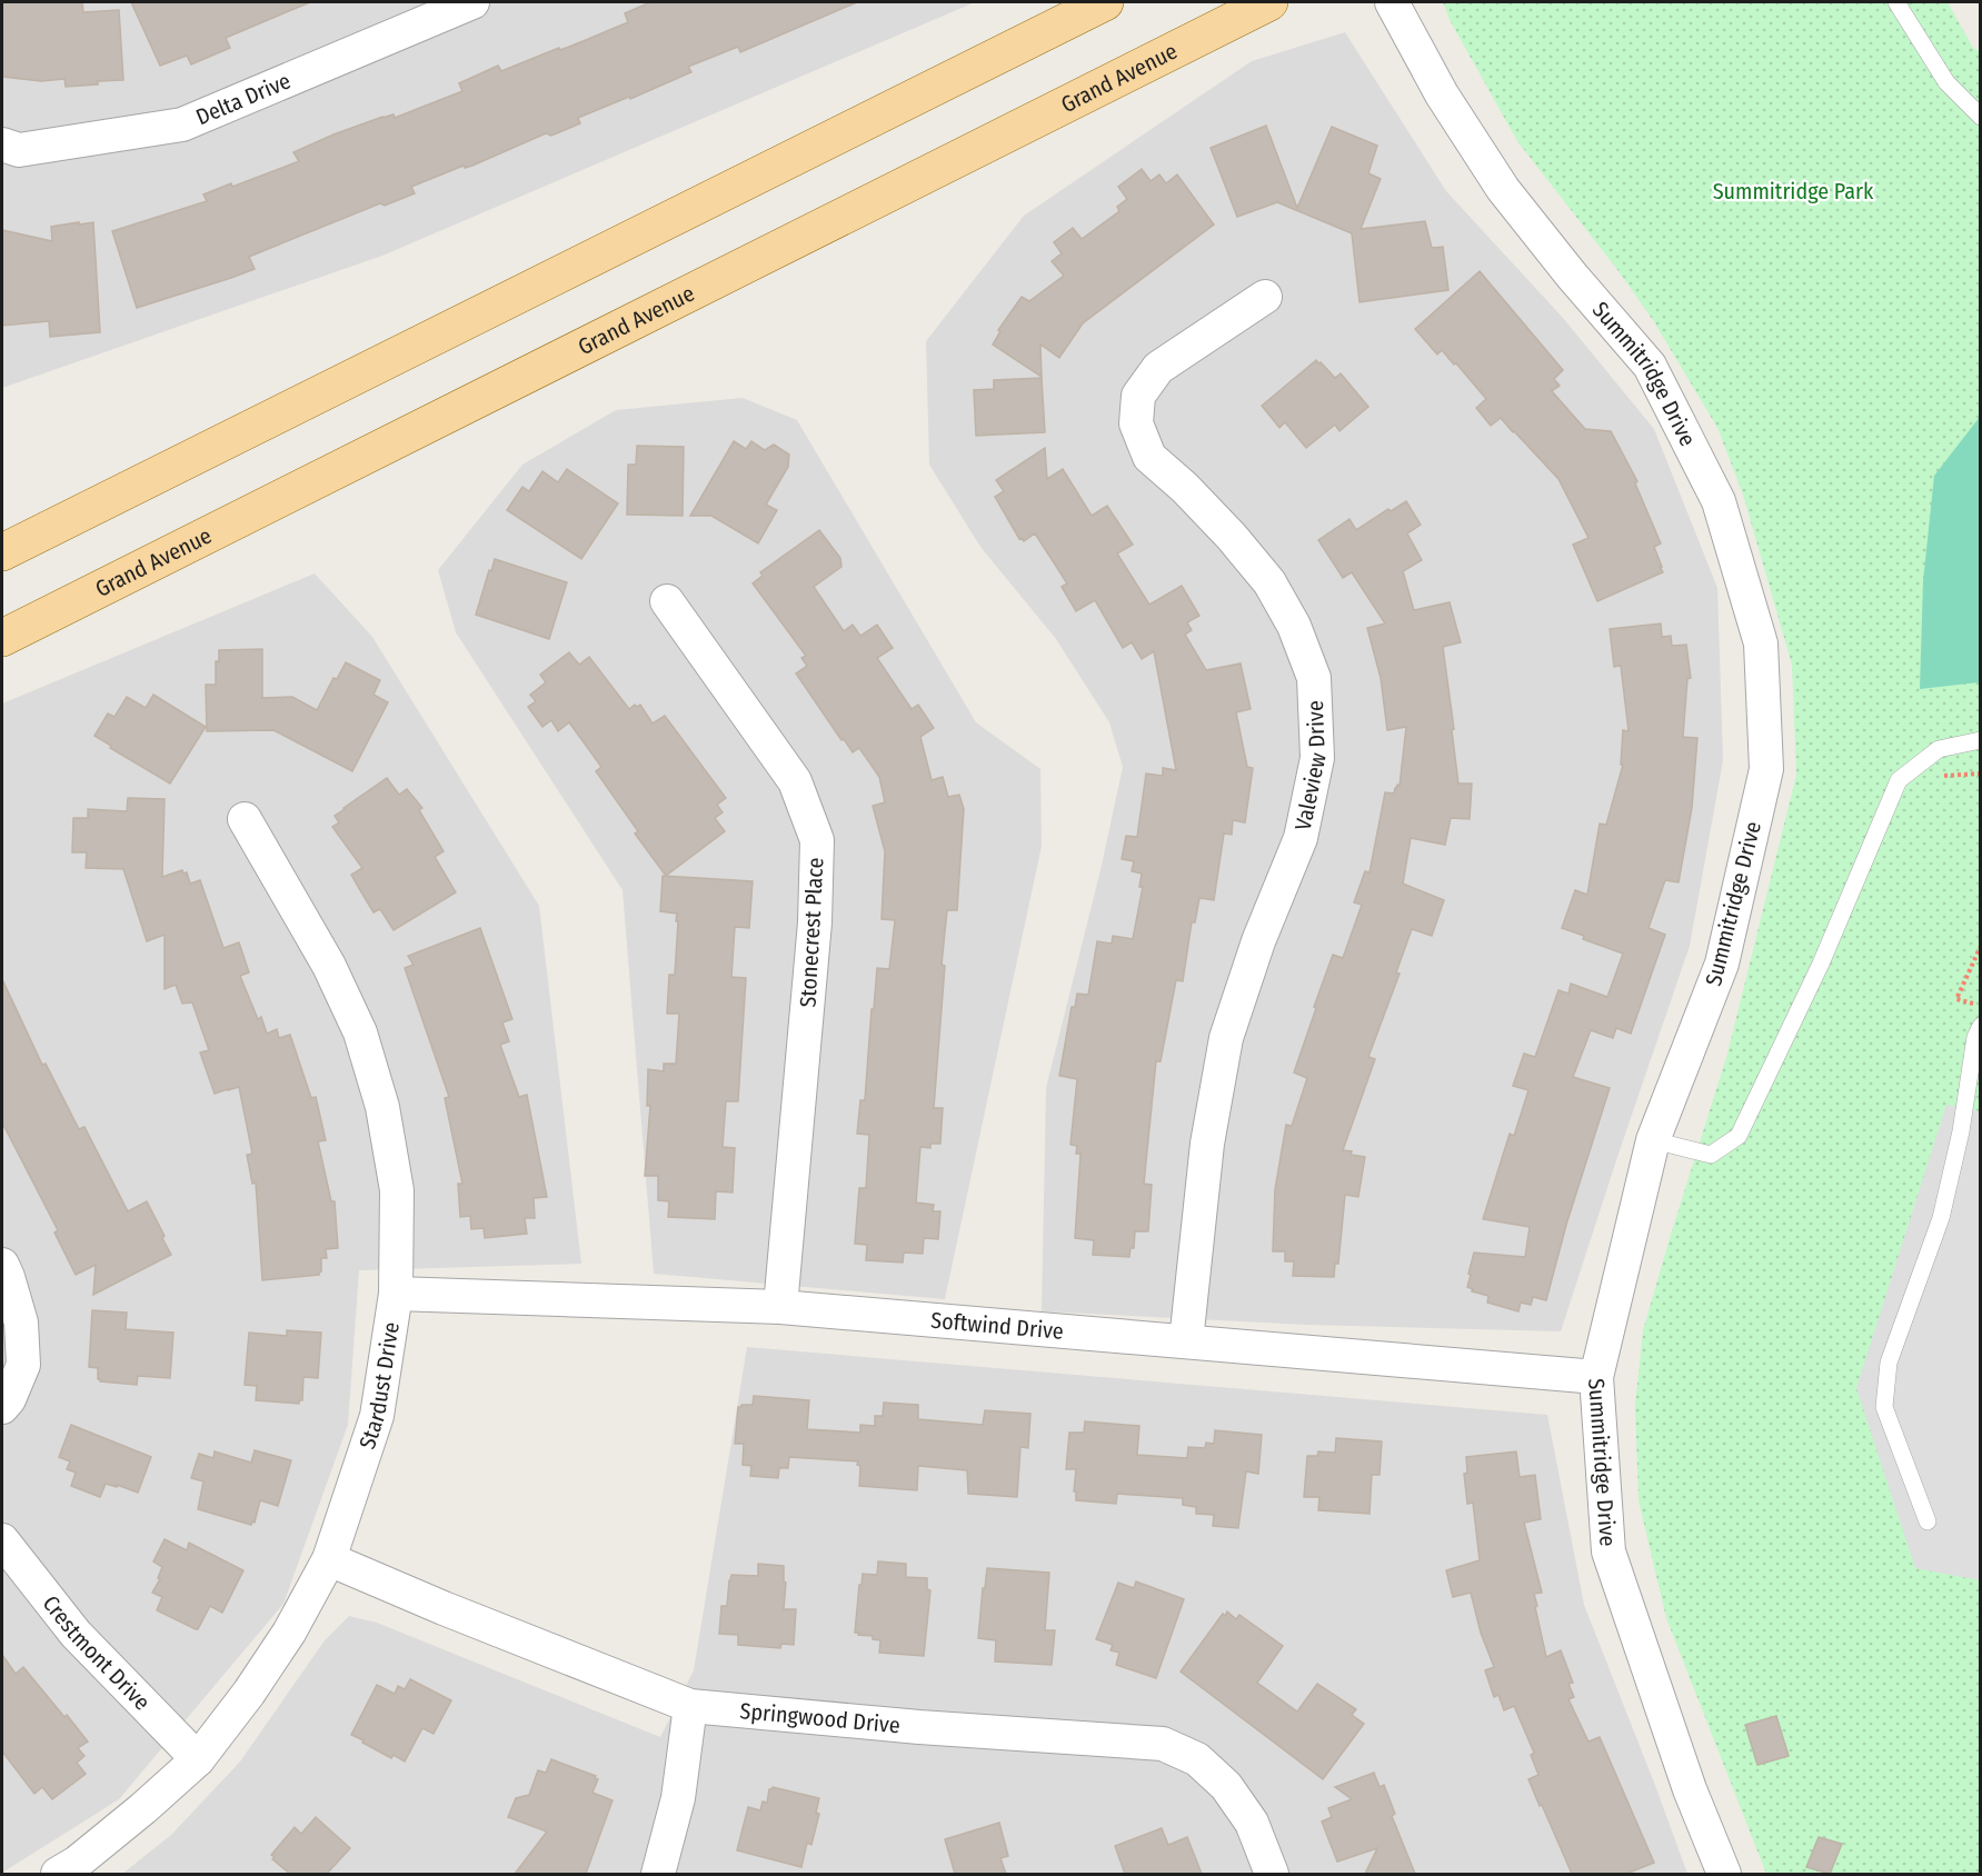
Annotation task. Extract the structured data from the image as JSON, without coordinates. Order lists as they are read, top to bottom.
{
  "streets": {
    "main road": ["Grand Avenue"],
    "street": [
      "Delta Drive",
      "Summitridge Drive",
      "Valeview Drive",
      "Stonecrest Place",
      "Softwind Drive",
      "Stardust Drive",
      "Crestmont Drive",
      "Springwood Drive"
    ]
  },
  "crossings": [
    ["Summitridge Drive", "Softwind Drive"],
    ["Valeview Drive", "Softwind Drive"],
    ["Stonecrest Place", "Softwind Drive"],
    ["Softwind Drive", "Stardust Drive"],
    ["Stardust Drive", "Crestmont Drive"],
    ["Stardust Drive", "Springwood Drive"]
  ],
  "parks": ["Summitridge Park"]
}
